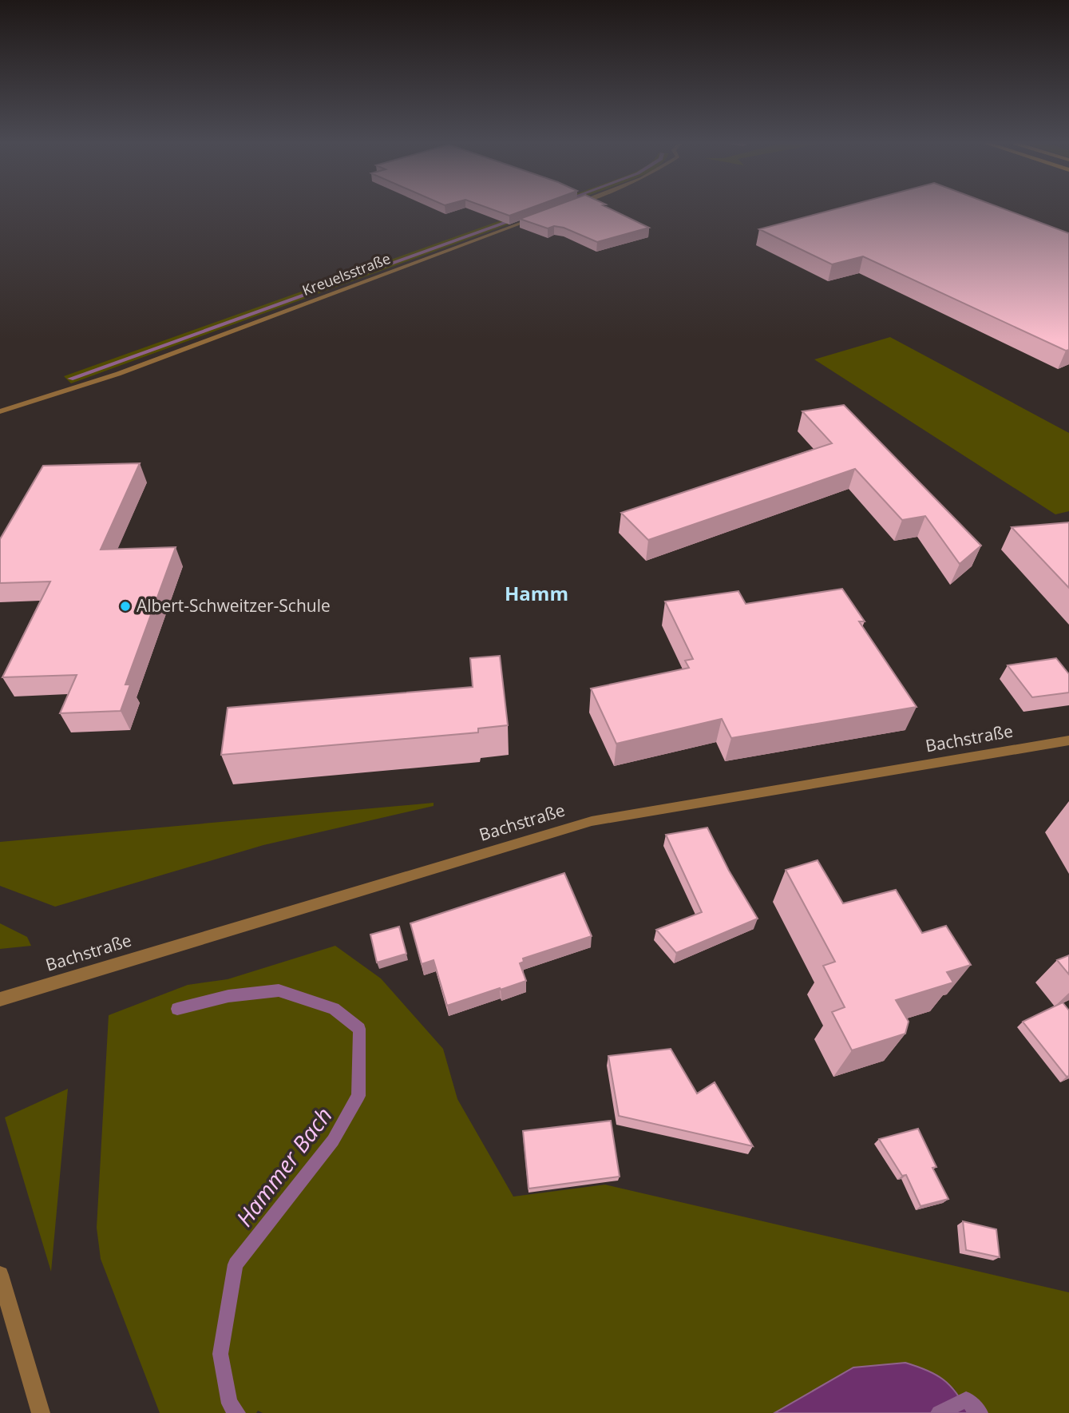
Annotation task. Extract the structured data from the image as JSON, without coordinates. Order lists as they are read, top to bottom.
{
  "streets": {
    "street": ["Kreuelsstraße", "Bachstraße"]
  },
  "districts": ["Hamm"],
  "water": ["Hammer Bach"],
  "places": ["Albert-Schweitzer-Schule"]
}
